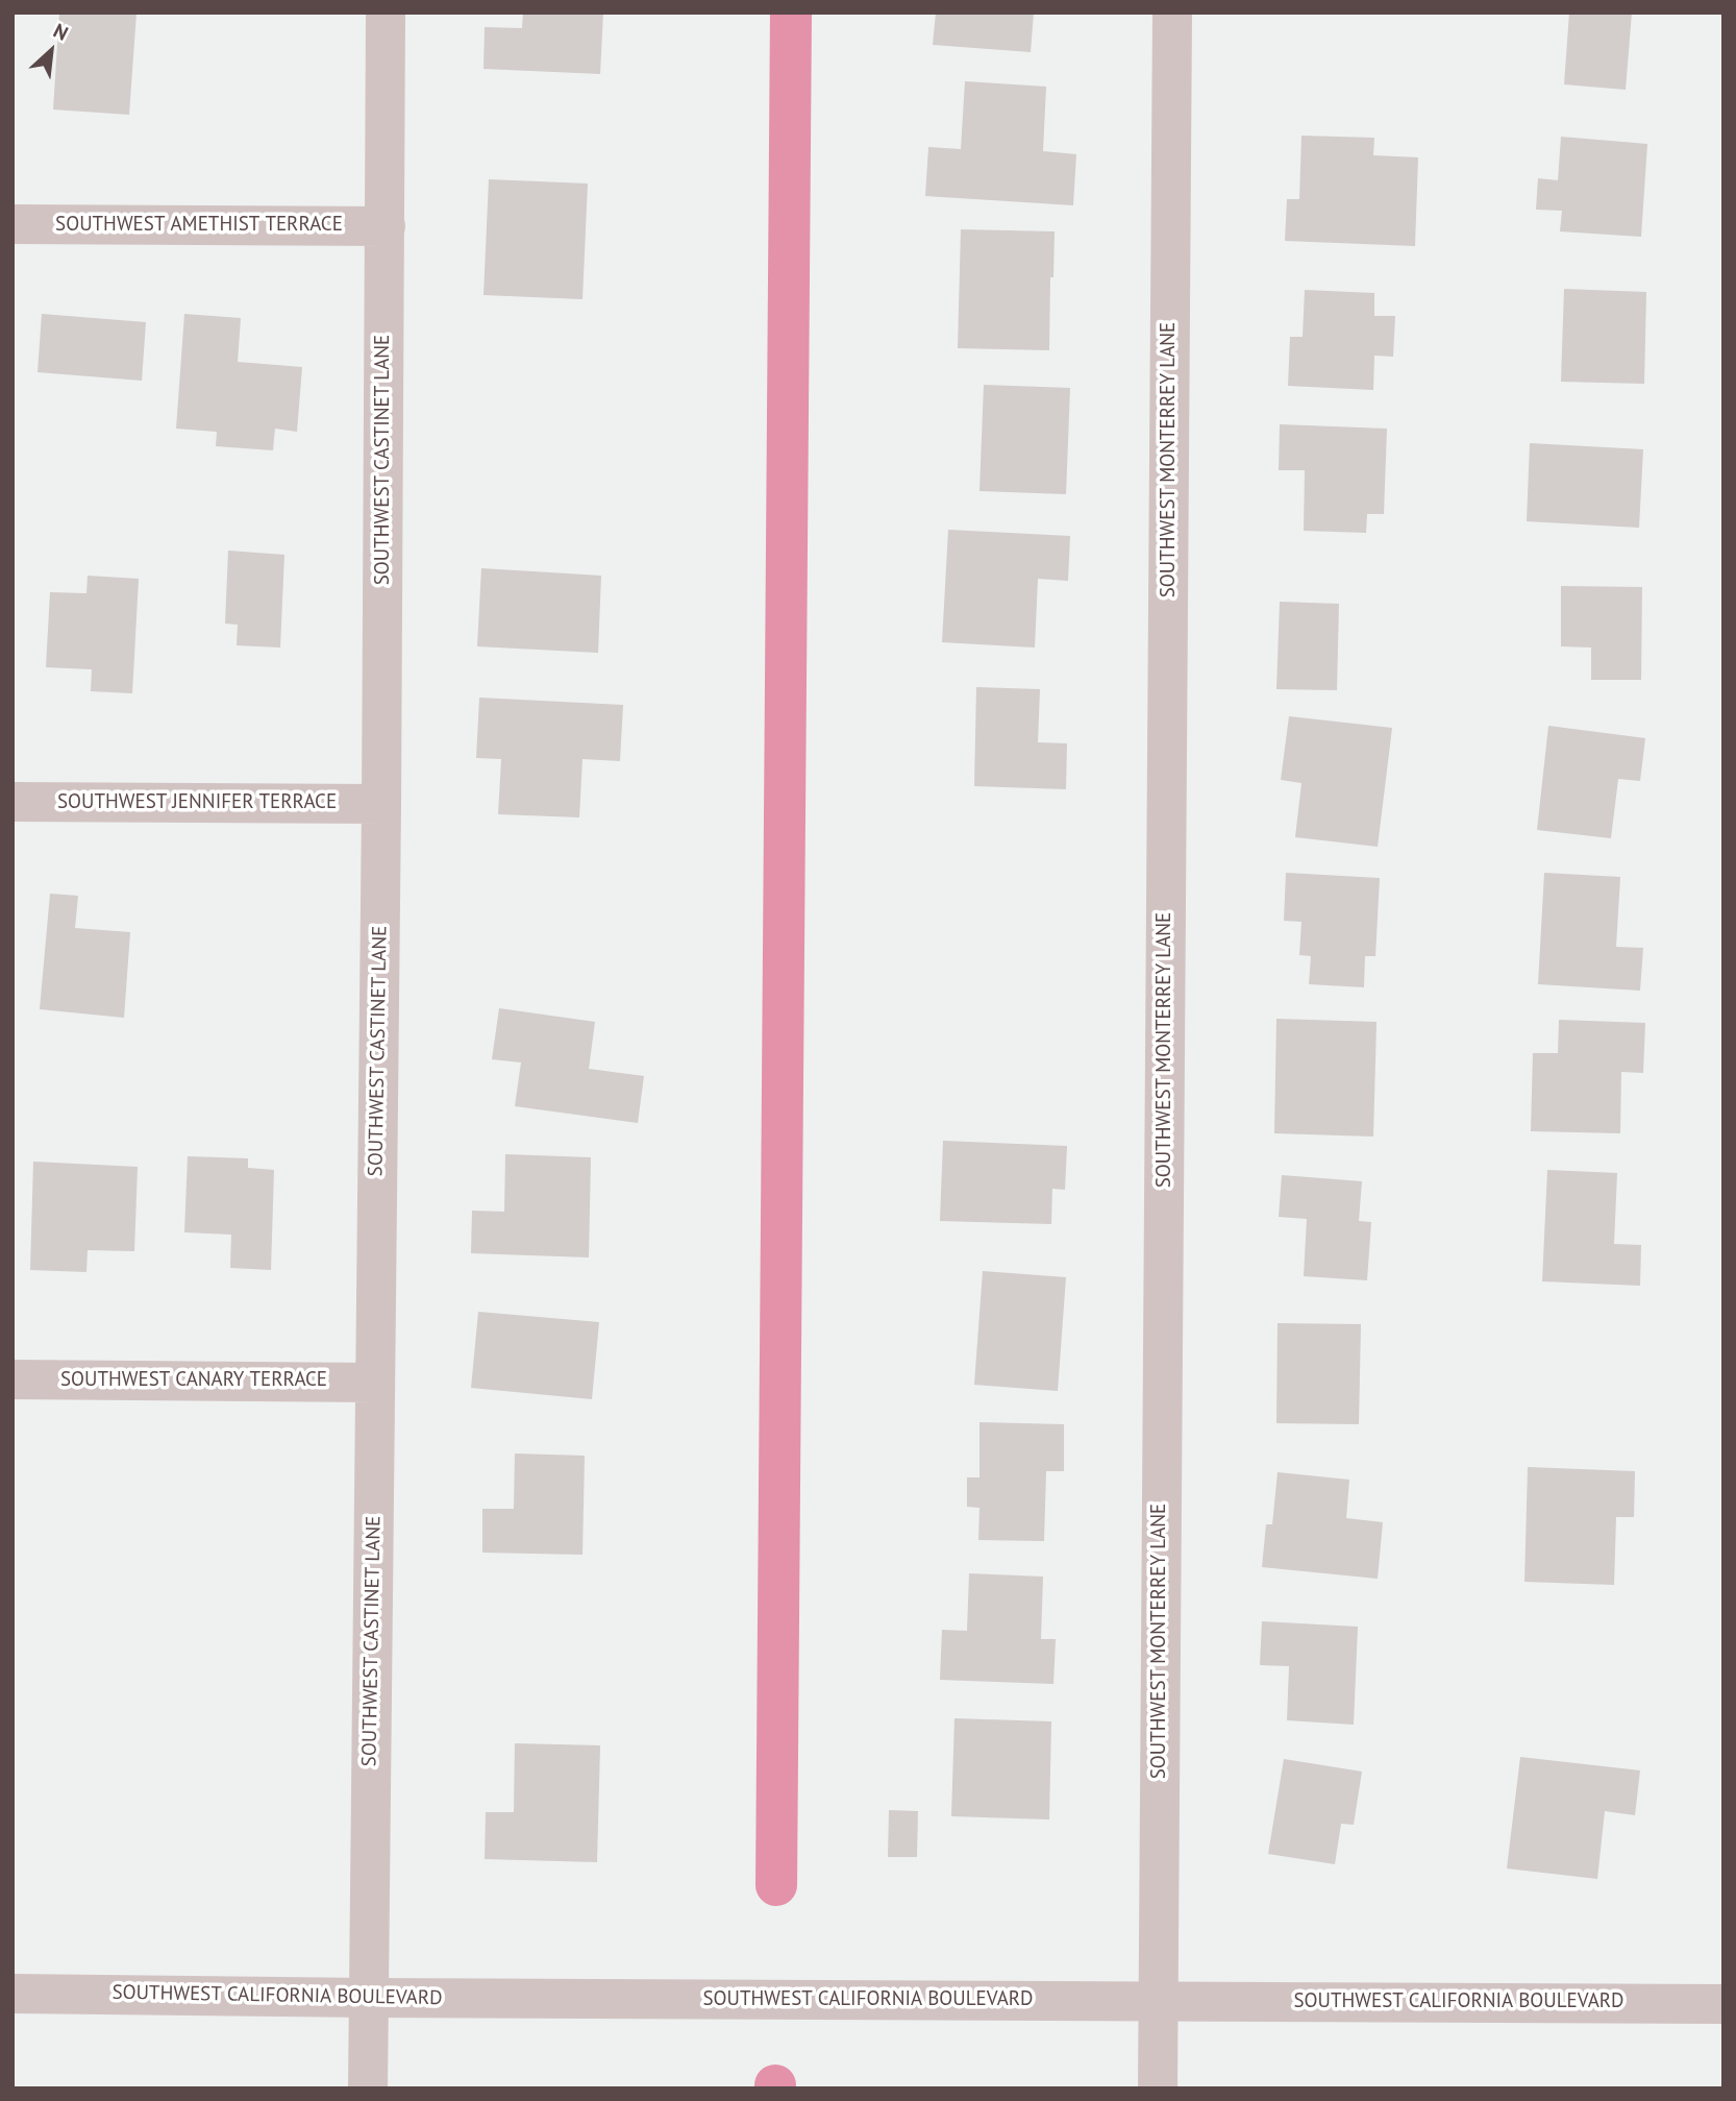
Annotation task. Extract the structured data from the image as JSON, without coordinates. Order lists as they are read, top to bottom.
{
  "streets": {
    "street": [
      "SOUTHWEST AMETHIST TERRACE",
      "SOUTHWEST CASTINET LANE",
      "SOUTHWEST MONTERREY LANE",
      "SOUTHWEST JENNIFER TERRACE",
      "SOUTHWEST CANARY TERRACE",
      "SOUTHWEST CALIFORNIA BOULEVARD"
    ]
  },
  "crossings": [
    ["SOUTHWEST AMETHIST TERRACE", "SOUTHWEST CASTINET LANE"],
    ["SOUTHWEST CASTINET LANE", "SOUTHWEST JENNIFER TERRACE"],
    ["SOUTHWEST CASTINET LANE", "SOUTHWEST CANARY TERRACE"],
    ["SOUTHWEST CASTINET LANE", "SOUTHWEST CALIFORNIA BOULEVARD"],
    ["SOUTHWEST MONTERREY LANE", "SOUTHWEST CALIFORNIA BOULEVARD"]
  ],
  "north": "top right"
}
